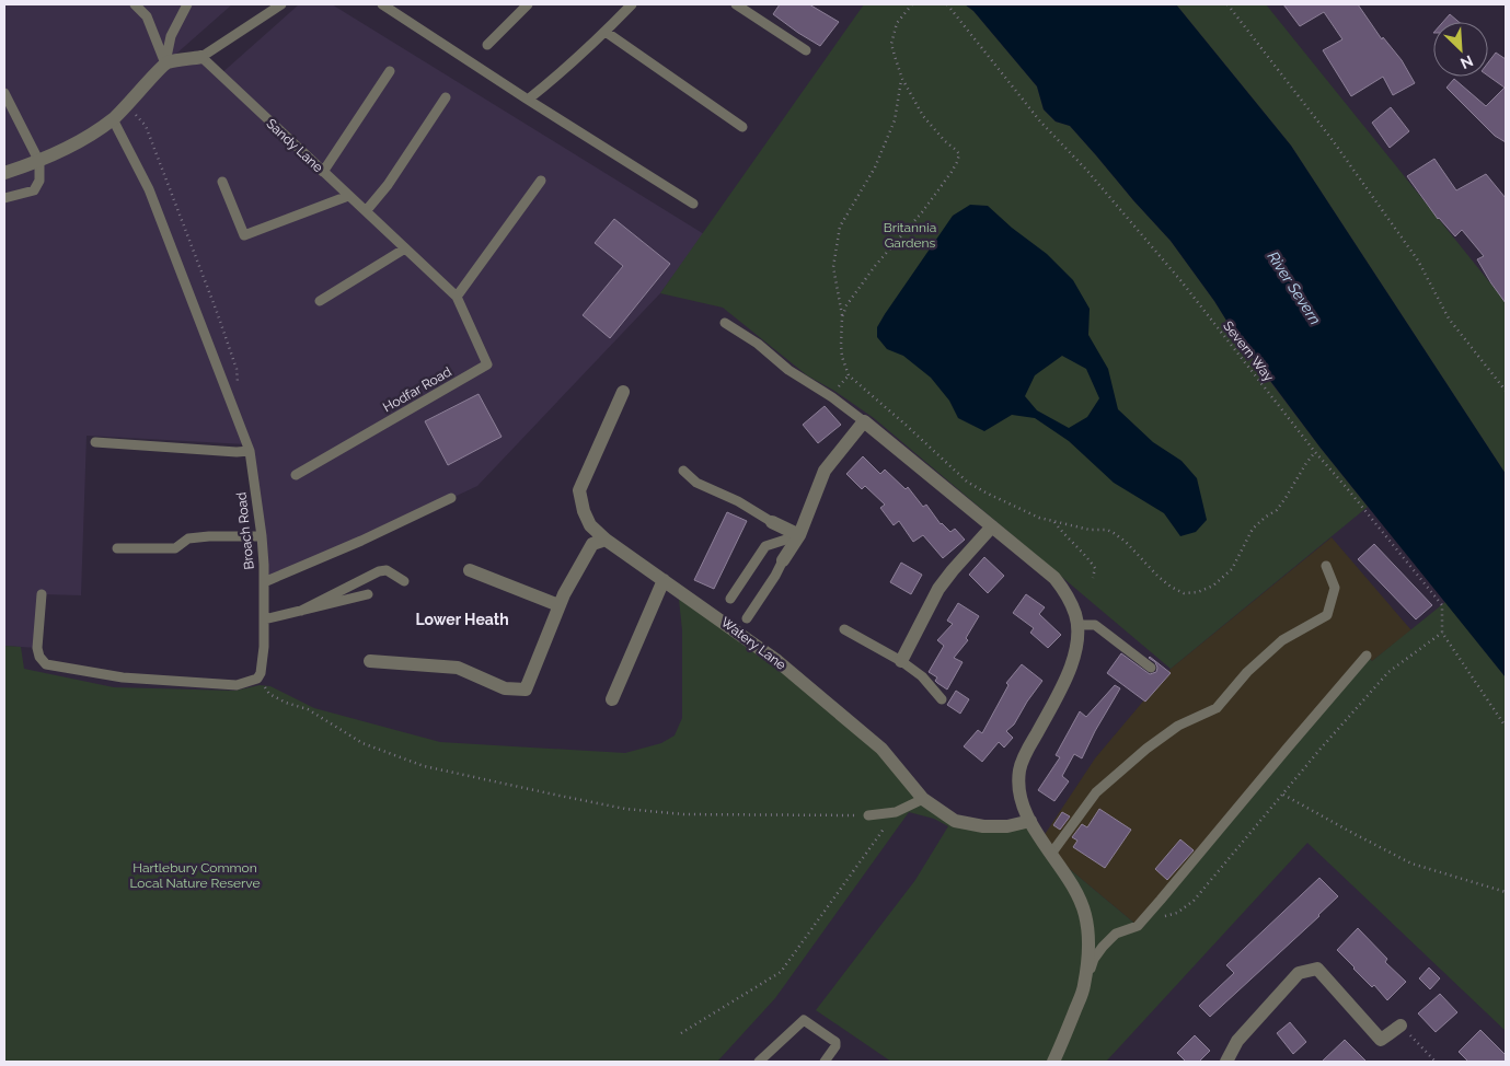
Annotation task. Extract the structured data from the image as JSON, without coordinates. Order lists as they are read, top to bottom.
{
  "streets": {
    "street": ["Watery Lane"],
    "lane": ["Sandy Lane", "Hodfar Road", "Broach Road"],
    "path": ["Severn Way"]
  },
  "crossings": [
    ["Sandy Lane", "Hodfar Road"]
  ],
  "districts": ["Lower Heath"],
  "water": ["River Severn"],
  "parks": ["Britannia Gardens", "Hartlebury Common Local Nature Reserve"],
  "north": "bottom right"
}
